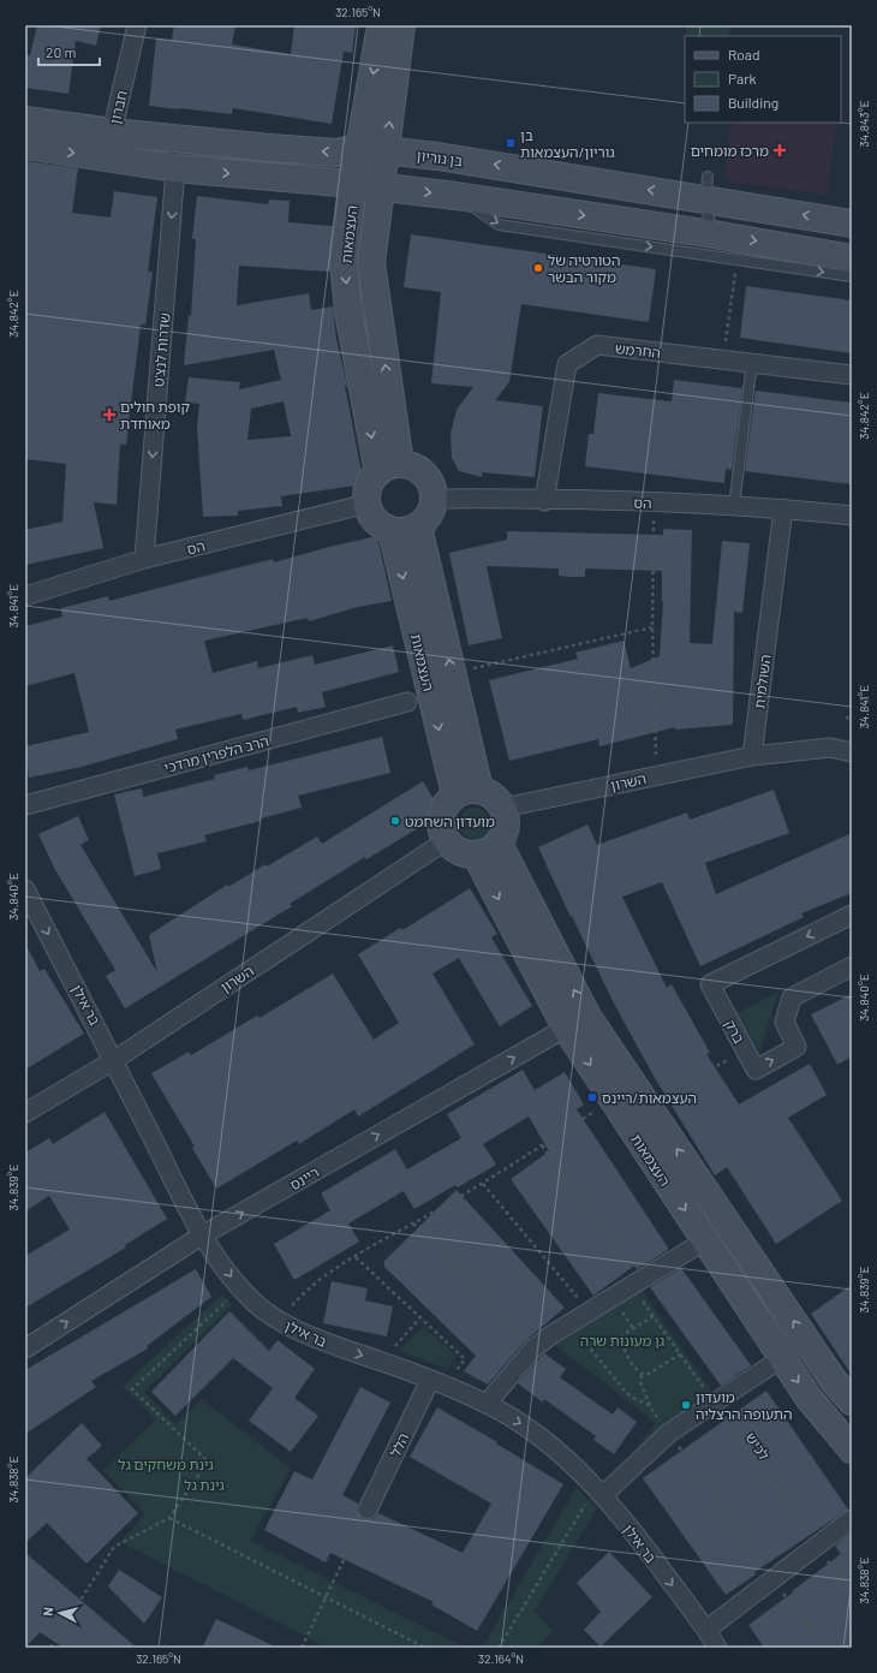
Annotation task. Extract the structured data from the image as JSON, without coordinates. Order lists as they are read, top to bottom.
{
  "streets": {
    "street": [
      "חברון",
      "בן גוריון",
      "העצמאות",
      "שדרות לנצ'ט",
      "החרמש",
      "הס",
      "השולמית",
      "הרב הלפרין מרדכי",
      "השרון",
      "בר אילן",
      "ברק",
      "ריינס",
      "הלל"
    ],
    "path": ["לכיש"]
  },
  "crossings": [
    ["חברון", "בן גוריון"],
    ["בן גוריון", "העצמאות"],
    ["העצמאות", "הס"],
    ["העצמאות", "השרון"],
    ["העצמאות", "ריינס"],
    ["שדרות לנצ'ט", "הס"],
    ["החרמש", "הס"],
    ["הס", "השולמית"],
    ["השולמית", "השרון"],
    ["השרון", "בר אילן"],
    ["בר אילן", "ריינס"],
    ["בר אילן", "הלל"]
  ],
  "one_way": ["שדרות לנצ'ט", "בר אילן", "ריינס"],
  "parks": ["גן מעונות שרה", "גינת משחקים גל", "גינת גל"],
  "places": {
    "transit": ["בן גוריון/העצמאות", "העצמאות/ריינס"],
    "health": ["מרכז מומחים", "קופת חולים מאוחדת"],
    "other": ["הטורטיה של מקור הבשר", "מועדון השחמט", "מועדון התעופה הרצליה"]
  },
  "legend": ["Road", "Park", "Building"],
  "scale_bar": "20 m",
  "north": "left",
  "coordinates": [
    "32.165°N",
    "34.843°E",
    "34.842°E",
    "34.841°E",
    "34.840°E",
    "34.839°E",
    "34.838°E",
    "32.164°N"
  ]
}
